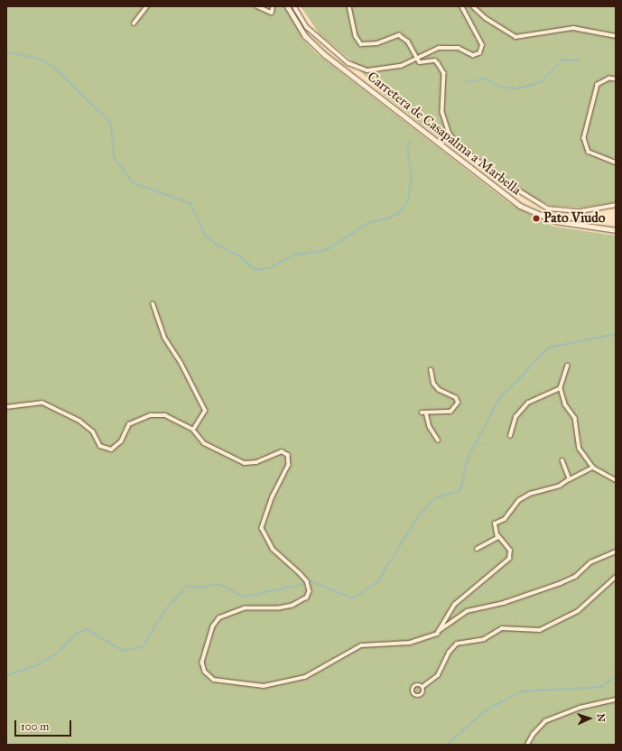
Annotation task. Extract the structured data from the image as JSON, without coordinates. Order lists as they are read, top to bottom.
{
  "streets": {
    "main road": ["Carretera de Casapalma a Marbella"]
  },
  "places": ["Pato Viudo"],
  "scale_bar": "100 m",
  "north": "right"
}
